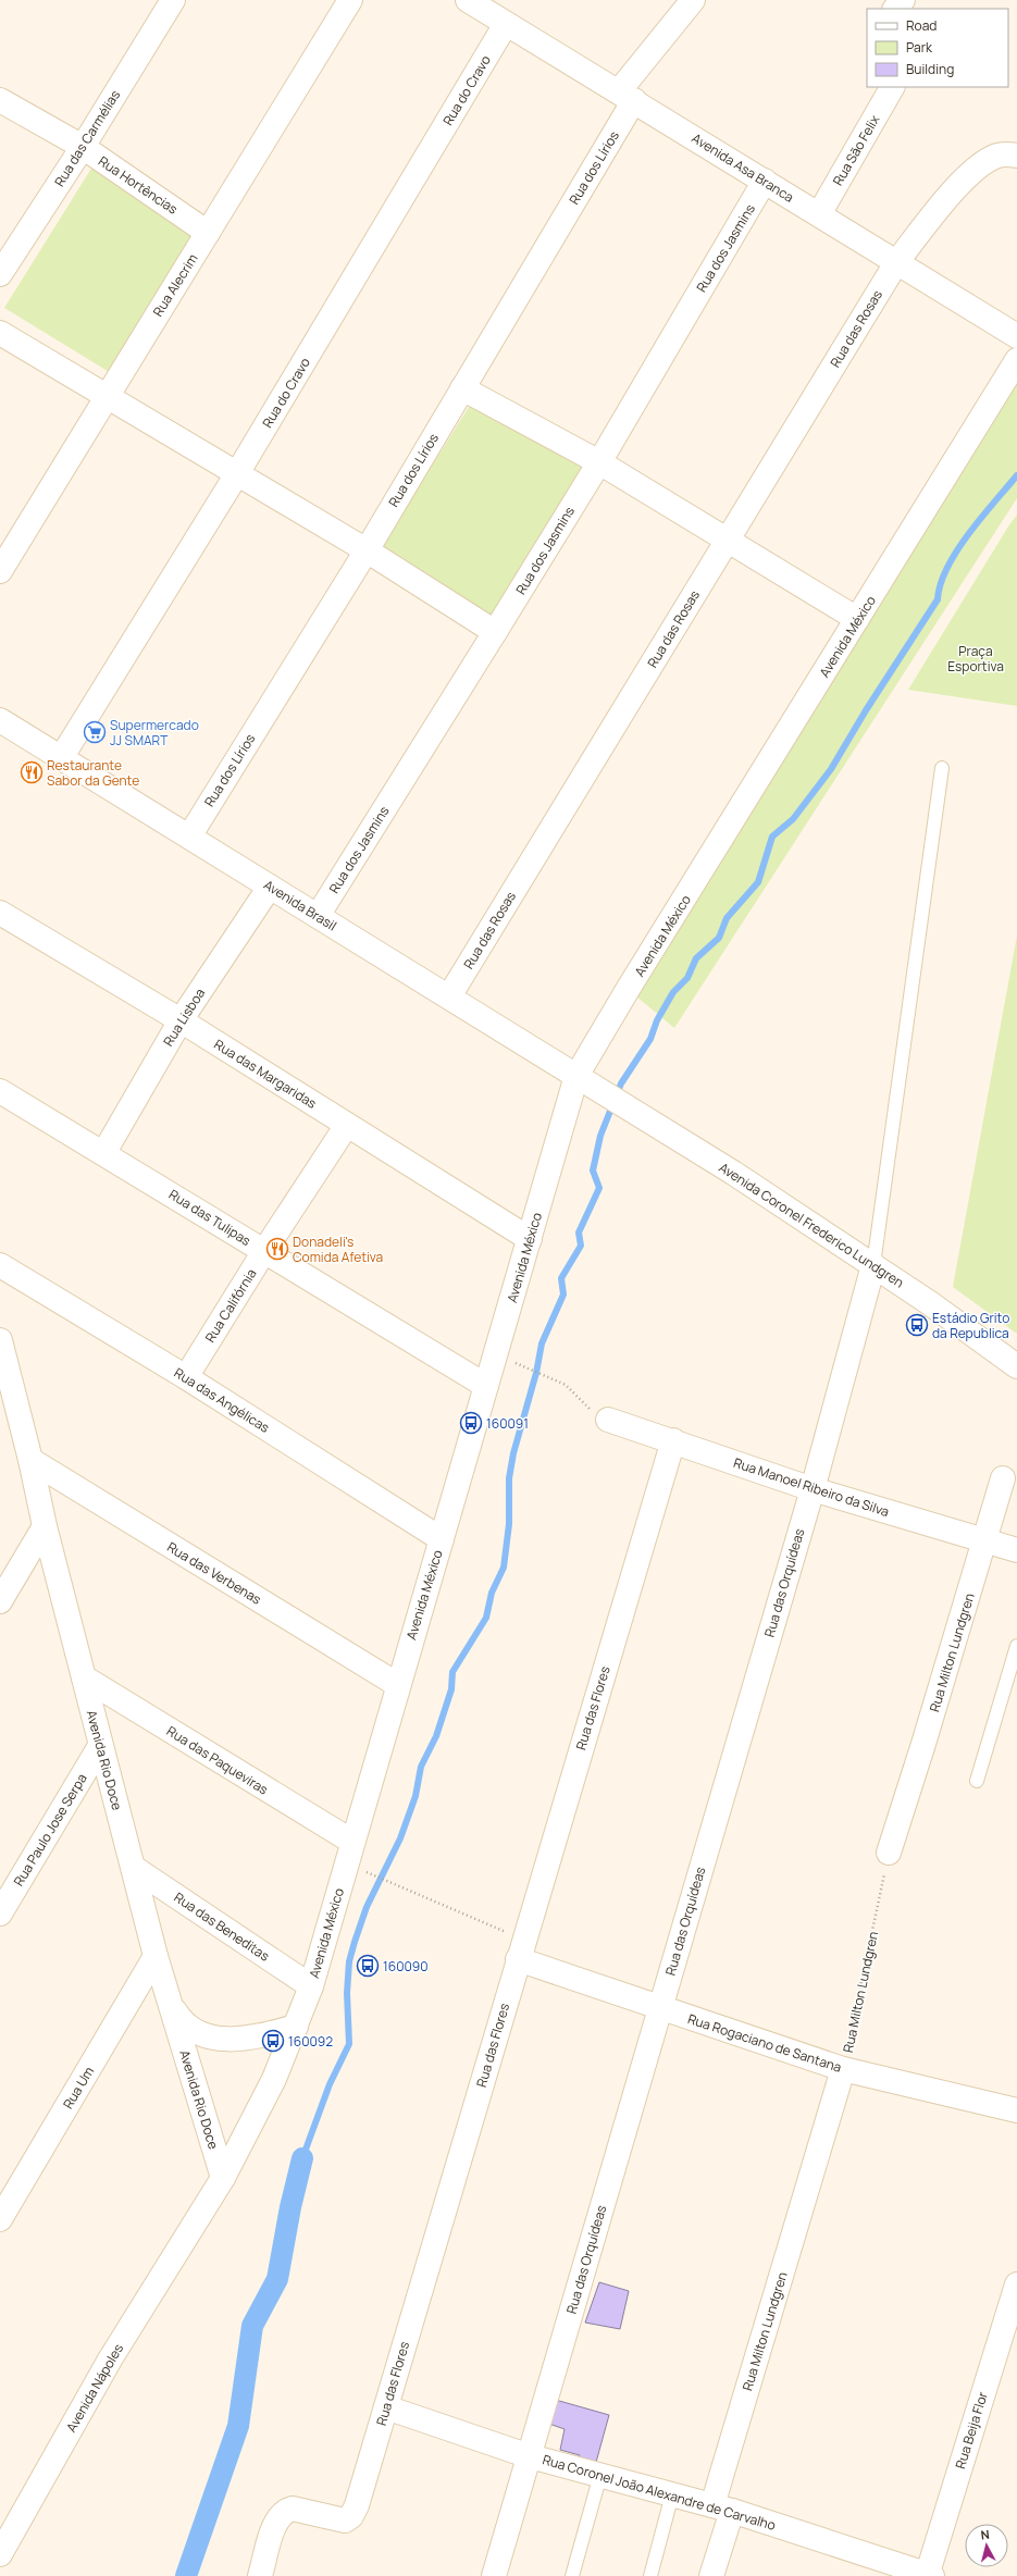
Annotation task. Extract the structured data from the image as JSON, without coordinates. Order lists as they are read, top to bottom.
{
  "streets": {
    "street": [
      "Rua do Cravo",
      "Rua das Carmélias",
      "Rua São Felix",
      "Rua dos Lírios",
      "Avenida Asa Branca",
      "Rua Hortências",
      "Rua dos Jasmins",
      "Rua Alecrim",
      "Rua das Rosas",
      "Avenida México",
      "Avenida Brasil",
      "Rua Lisboa",
      "Rua das Margaridas",
      "Rua das Tulipas",
      "Avenida Coronel Frederico Lundgren",
      "Rua Califórnia",
      "Rua das Angélicas",
      "Rua Manoel Ribeiro da Silva",
      "Rua das Verbenas",
      "Rua das Orquídeas",
      "Rua Milton Lundgren",
      "Rua das Flores",
      "Avenida Rio Doce",
      "Rua das Paqueviras",
      "Rua Paulo Jose Serpa",
      "Rua das Beneditas",
      "Rua Rogaciano de Santana",
      "Rua Um",
      "Avenida Nápoles",
      "Rua Beija Flor",
      "Rua Coronel João Alexandre de Carvalho"
    ]
  },
  "crossings": [
    ["Rua do Cravo", "Avenida Asa Branca"],
    ["Rua do Cravo", "Avenida Brasil"],
    ["Rua das Carmélias", "Rua Hortências"],
    ["Rua São Felix", "Avenida Asa Branca"],
    ["Rua dos Lírios", "Avenida Asa Branca"],
    ["Rua dos Lírios", "Avenida Brasil"],
    ["Avenida Asa Branca", "Rua dos Jasmins"],
    ["Avenida Asa Branca", "Rua das Rosas"],
    ["Rua Hortências", "Rua Alecrim"],
    ["Rua dos Jasmins", "Avenida Brasil"],
    ["Rua das Rosas", "Avenida Brasil"],
    ["Avenida México", "Avenida Brasil"],
    ["Avenida México", "Rua das Margaridas"],
    ["Avenida México", "Rua das Tulipas"],
    ["Avenida México", "Rua das Angélicas"],
    ["Avenida México", "Rua das Verbenas"],
    ["Avenida México", "Avenida Rio Doce"],
    ["Avenida México", "Rua das Paqueviras"],
    ["Avenida México", "Rua das Beneditas"],
    ["Avenida México", "Avenida Nápoles"],
    ["Avenida Brasil", "Rua Lisboa"],
    ["Avenida Brasil", "Avenida Coronel Frederico Lundgren"],
    ["Rua Lisboa", "Rua das Margaridas"],
    ["Rua Lisboa", "Rua das Tulipas"],
    ["Rua das Margaridas", "Rua Califórnia"],
    ["Rua das Tulipas", "Rua Califórnia"],
    ["Avenida Coronel Frederico Lundgren", "Rua das Orquídeas"],
    ["Rua Califórnia", "Rua das Angélicas"],
    ["Rua Manoel Ribeiro da Silva", "Rua das Orquídeas"],
    ["Rua Manoel Ribeiro da Silva", "Rua Milton Lundgren"],
    ["Rua Manoel Ribeiro da Silva", "Rua das Flores"],
    ["Rua das Verbenas", "Avenida Rio Doce"],
    ["Rua das Orquídeas", "Rua Rogaciano de Santana"],
    ["Rua das Orquídeas", "Rua Coronel João Alexandre de Carvalho"],
    ["Rua Milton Lundgren", "Rua Rogaciano de Santana"],
    ["Rua Milton Lundgren", "Rua Coronel João Alexandre de Carvalho"],
    ["Rua das Flores", "Rua Rogaciano de Santana"],
    ["Rua das Flores", "Rua Coronel João Alexandre de Carvalho"],
    ["Avenida Rio Doce", "Rua das Paqueviras"],
    ["Avenida Rio Doce", "Rua Paulo Jose Serpa"],
    ["Avenida Rio Doce", "Rua das Beneditas"],
    ["Avenida Rio Doce", "Rua Um"],
    ["Rua Beija Flor", "Rua Coronel João Alexandre de Carvalho"]
  ],
  "parks": ["Praça Esportiva"],
  "places": {
    "supermarket": ["Supermercado JJ SMART"],
    "restaurant": ["Restaurante Sabor da Gente", "Donadeli's Comida Afetiva"],
    "bus stop": [
      "Estádio Grito da Republica",
      "160091",
      "160090",
      "160092"
    ]
  },
  "legend": ["Road", "Park", "Building"],
  "north": "top"
}
